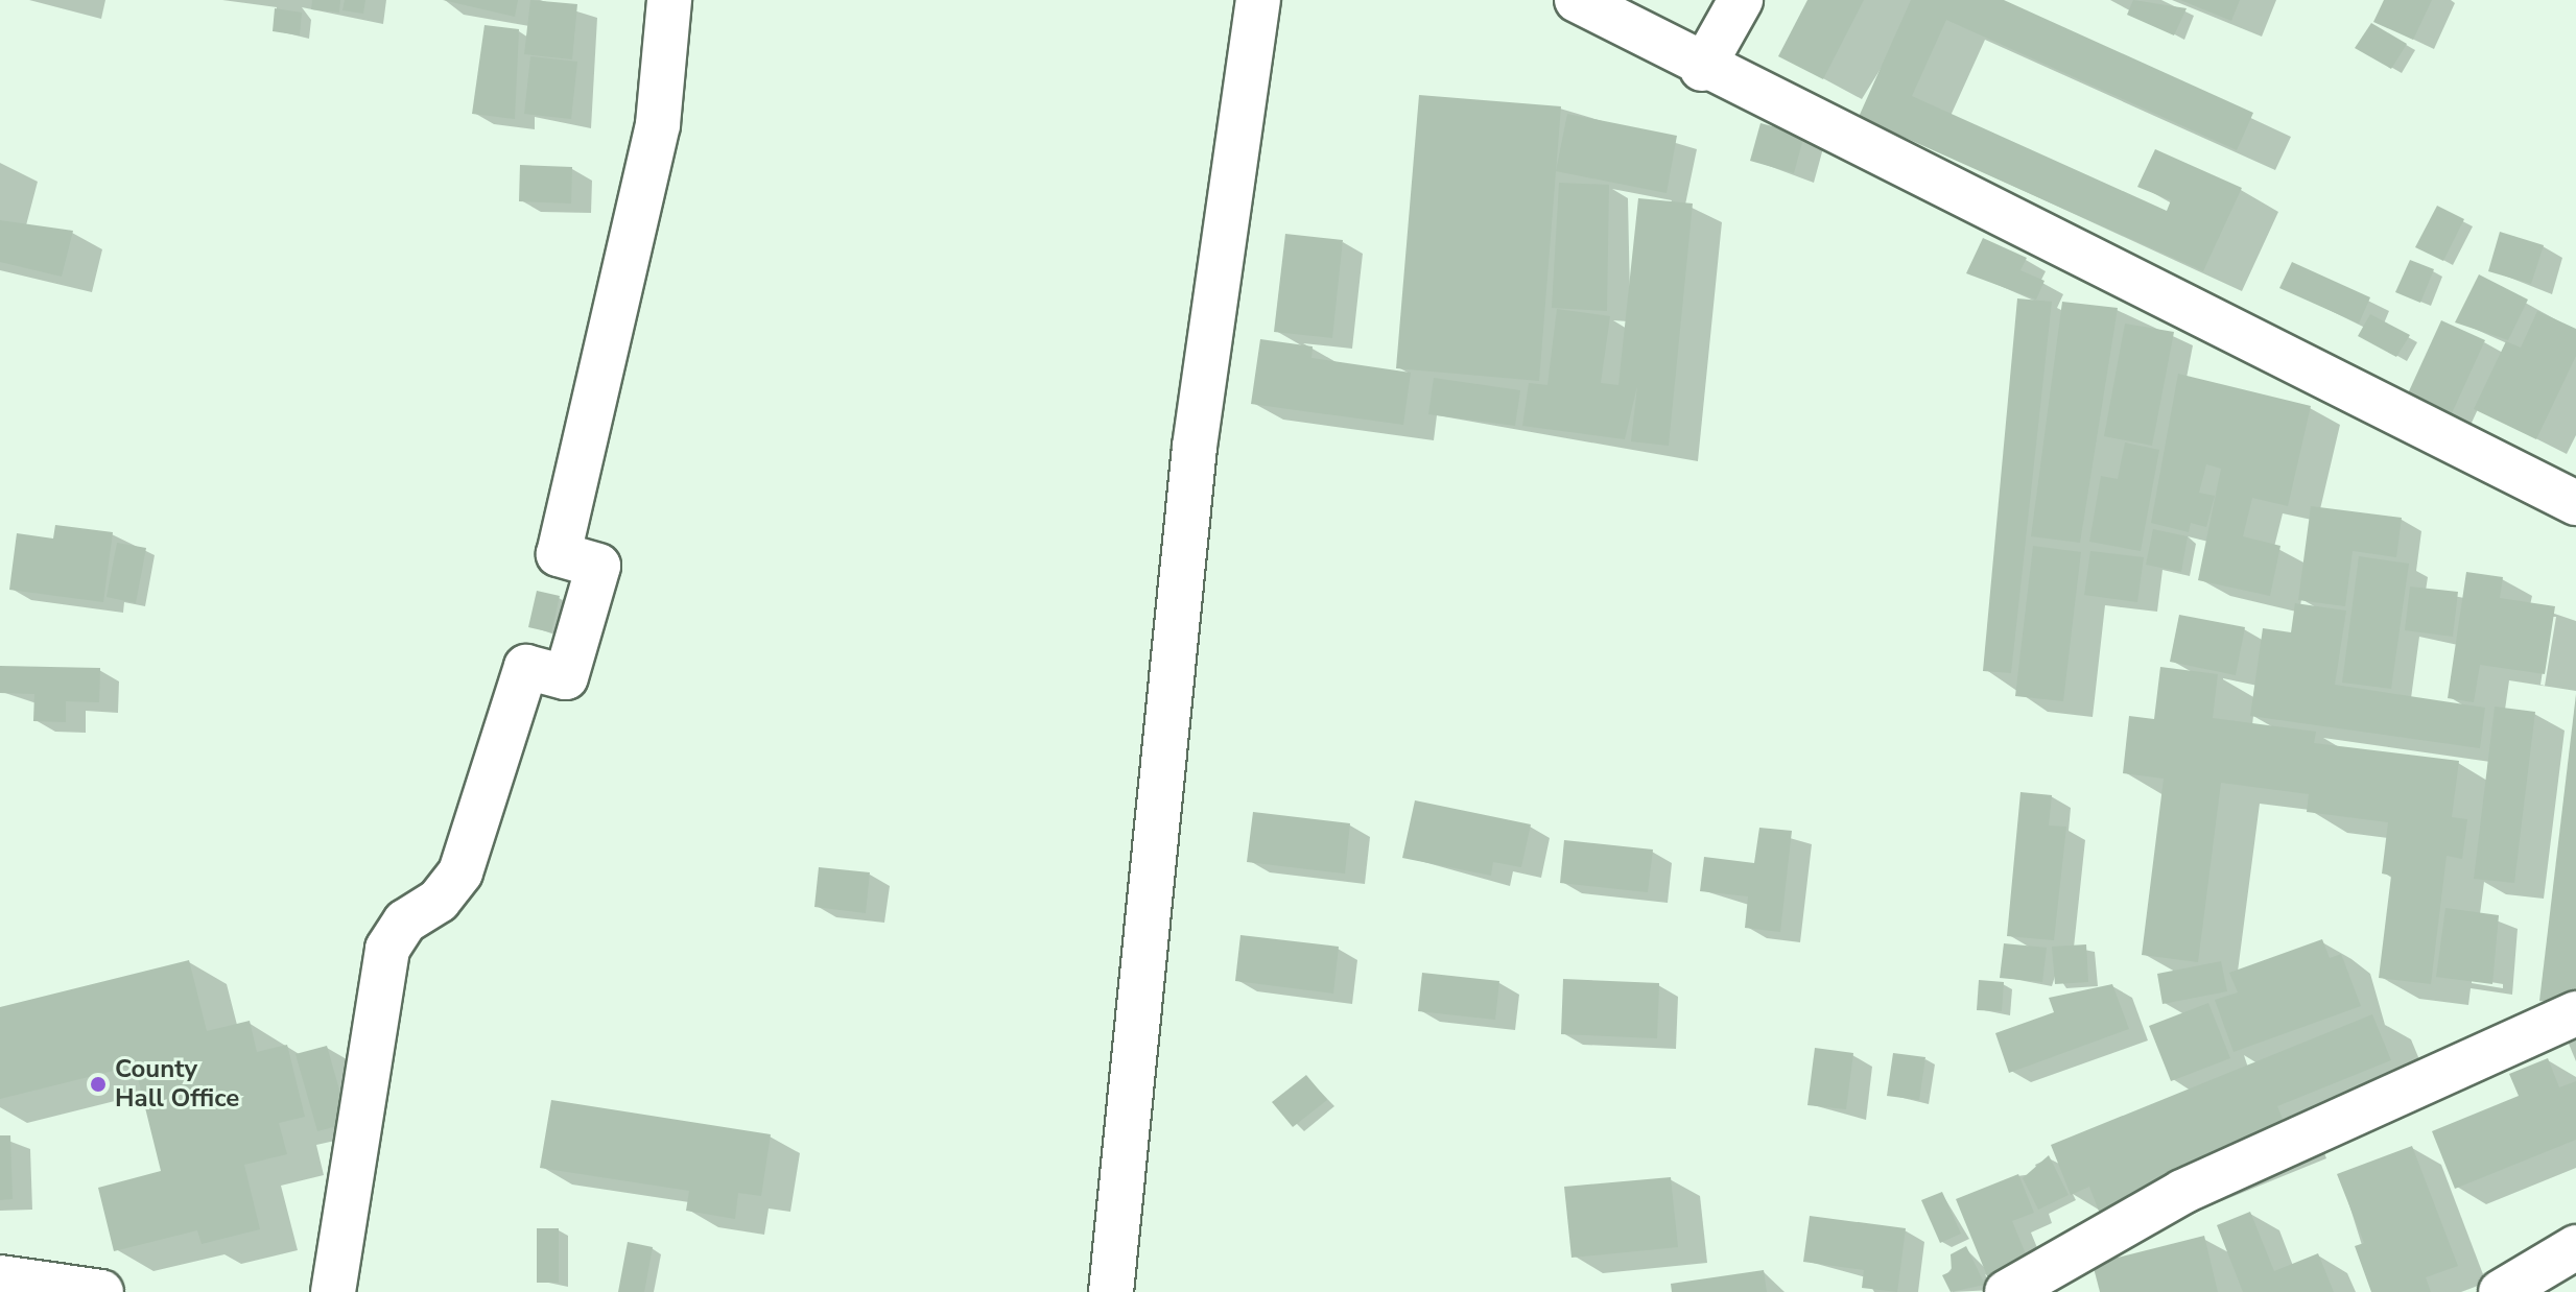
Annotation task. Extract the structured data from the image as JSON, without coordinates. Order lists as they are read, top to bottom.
{
  "places": ["County Hall Office"]
}
